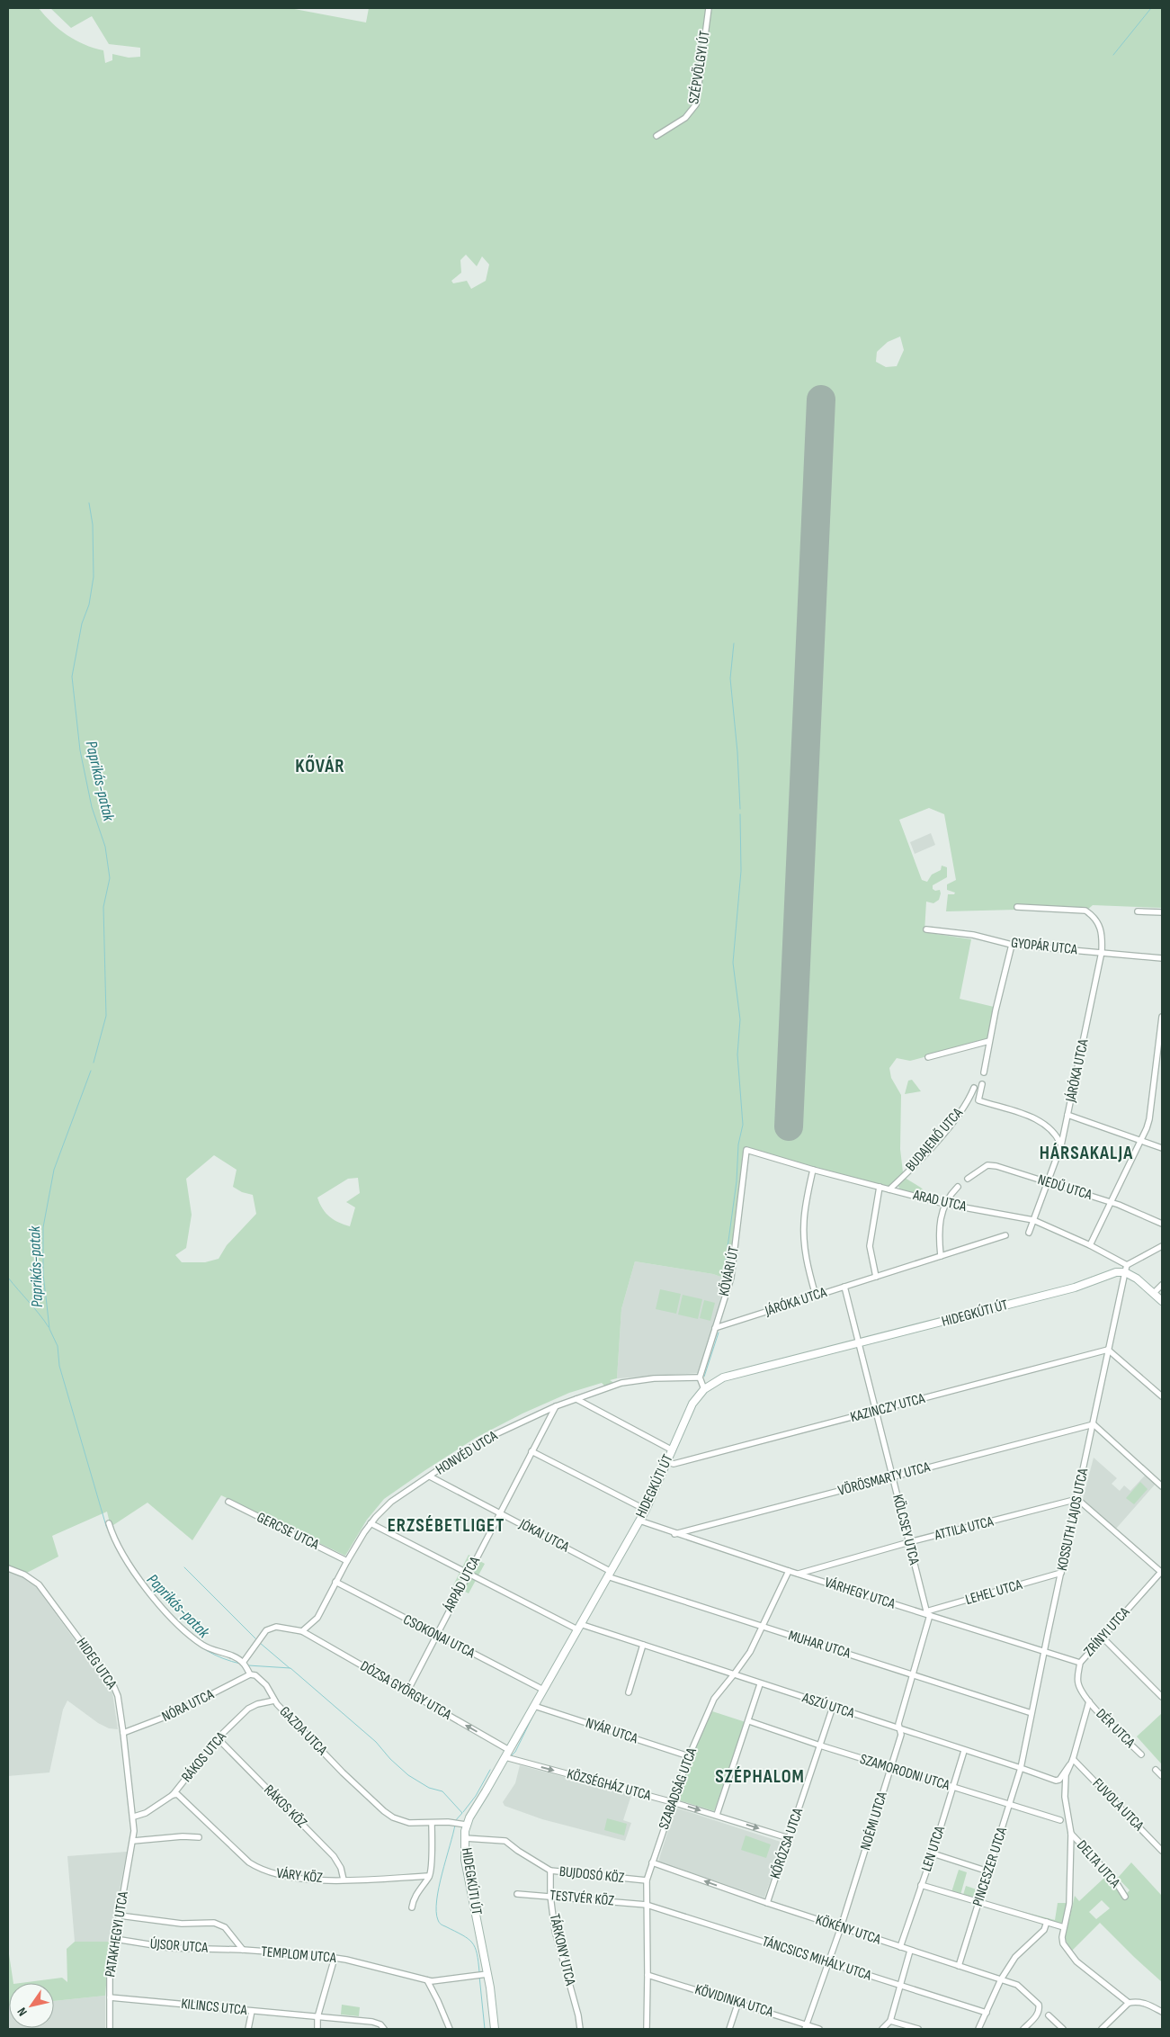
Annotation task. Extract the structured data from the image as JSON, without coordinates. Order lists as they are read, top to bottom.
{
  "streets": {
    "main road": ["HIDEGKÚTI ÚT"],
    "street": [
      "SZÉPVÖLGYI ÚT",
      "GYOPÁR UTCA",
      "JÁRÓKA UTCA",
      "BUDAJENŐ UTCA",
      "NEDŰ UTCA",
      "ARAD UTCA",
      "KŐVÁRI ÚT",
      "KAZINCZY UTCA",
      "HONVÉD UTCA",
      "VÖRÖSMARTY UTCA",
      "KOSSUTH LAJOS UTCA",
      "ATTILA UTCA",
      "KÖLCSEY UTCA",
      "GERCSE UTCA",
      "JÓKAI UTCA",
      "ÁRPÁD UTCA",
      "LEHEL UTCA",
      "VÁRHEGY UTCA",
      "ZRÍNYI UTCA",
      "CSOKONAI UTCA",
      "MUHAR UTCA",
      "HIDEG UTCA",
      "DÓZSA GYÖRGY UTCA",
      "NÓRA UTCA",
      "ASZÚ UTCA",
      "DÉR UTCA",
      "GAZDA UTCA",
      "NYÁR UTCA",
      "RÁKOS UTCA",
      "SZAMORODNI UTCA",
      "KÖZSÉGHÁZ UTCA",
      "SZABADSÁG UTCA",
      "FUVOLA UTCA",
      "RÁKOS KÖZ",
      "NOÉMI UTCA",
      "KŐRÓZSA UTCA",
      "LEN UTCA",
      "DELTA UTCA",
      "PINCESZER UTCA",
      "BUJDOSÓ KÖZ",
      "VÁRY KÖZ",
      "TESTVÉR KÖZ",
      "KÖKÉNY UTCA",
      "PATAKHEGYI UTCA",
      "ÚJSOR UTCA",
      "TÁRKONY UTCA",
      "TEMPLOM UTCA",
      "TÁNCSICS MIHÁLY UTCA",
      "KÖVIDINKA UTCA",
      "KILINCS UTCA"
    ]
  },
  "crossings": [
    ["GYOPÁR UTCA", "JÁRÓKA UTCA"],
    ["JÁRÓKA UTCA", "NEDŰ UTCA"],
    ["JÁRÓKA UTCA", "ARAD UTCA"],
    ["JÁRÓKA UTCA", "KŐVÁRI ÚT"],
    ["JÁRÓKA UTCA", "KÖLCSEY UTCA"],
    ["BUDAJENŐ UTCA", "ARAD UTCA"],
    ["ARAD UTCA", "KŐVÁRI ÚT"],
    ["ARAD UTCA", "HIDEGKÚTI ÚT"],
    ["ARAD UTCA", "KOSSUTH LAJOS UTCA"],
    ["KŐVÁRI ÚT", "HONVÉD UTCA"],
    ["HIDEGKÚTI ÚT", "KAZINCZY UTCA"],
    ["HIDEGKÚTI ÚT", "KOSSUTH LAJOS UTCA"],
    ["HIDEGKÚTI ÚT", "KÖLCSEY UTCA"],
    ["HIDEGKÚTI ÚT", "JÓKAI UTCA"],
    ["HIDEGKÚTI ÚT", "VÁRHEGY UTCA"],
    ["HIDEGKÚTI ÚT", "CSOKONAI UTCA"],
    ["HIDEGKÚTI ÚT", "MUHAR UTCA"],
    ["HIDEGKÚTI ÚT", "DÓZSA GYÖRGY UTCA"],
    ["HIDEGKÚTI ÚT", "ASZÚ UTCA"],
    ["HIDEGKÚTI ÚT", "GAZDA UTCA"],
    ["HIDEGKÚTI ÚT", "NYÁR UTCA"],
    ["HIDEGKÚTI ÚT", "KÖZSÉGHÁZ UTCA"],
    ["HIDEGKÚTI ÚT", "BUJDOSÓ KÖZ"],
    ["HIDEGKÚTI ÚT", "TEMPLOM UTCA"],
    ["KAZINCZY UTCA", "KOSSUTH LAJOS UTCA"],
    ["KAZINCZY UTCA", "KÖLCSEY UTCA"],
    ["HONVÉD UTCA", "GERCSE UTCA"],
    ["HONVÉD UTCA", "JÓKAI UTCA"],
    ["HONVÉD UTCA", "ÁRPÁD UTCA"],
    ["HONVÉD UTCA", "CSOKONAI UTCA"],
    ["HONVÉD UTCA", "DÓZSA GYÖRGY UTCA"],
    ["HONVÉD UTCA", "ASZÚ UTCA"],
    ["VÖRÖSMARTY UTCA", "KOSSUTH LAJOS UTCA"],
    ["VÖRÖSMARTY UTCA", "KÖLCSEY UTCA"],
    ["VÖRÖSMARTY UTCA", "VÁRHEGY UTCA"],
    ["KOSSUTH LAJOS UTCA", "ATTILA UTCA"],
    ["KOSSUTH LAJOS UTCA", "LEHEL UTCA"],
    ["KOSSUTH LAJOS UTCA", "VÁRHEGY UTCA"],
    ["KOSSUTH LAJOS UTCA", "MUHAR UTCA"],
    ["KOSSUTH LAJOS UTCA", "ASZÚ UTCA"],
    ["KOSSUTH LAJOS UTCA", "PINCESZER UTCA"],
    ["ATTILA UTCA", "KÖLCSEY UTCA"],
    ["ATTILA UTCA", "VÁRHEGY UTCA"],
    ["KÖLCSEY UTCA", "LEHEL UTCA"],
    ["KÖLCSEY UTCA", "VÁRHEGY UTCA"],
    ["KÖLCSEY UTCA", "NOÉMI UTCA"],
    ["JÓKAI UTCA", "ÁRPÁD UTCA"],
    ["JÓKAI UTCA", "MUHAR UTCA"],
    ["ÁRPÁD UTCA", "CSOKONAI UTCA"],
    ["ÁRPÁD UTCA", "DÓZSA GYÖRGY UTCA"],
    ["ÁRPÁD UTCA", "ASZÚ UTCA"],
    ["LEHEL UTCA", "VÁRHEGY UTCA"],
    ["LEHEL UTCA", "NOÉMI UTCA"],
    ["VÁRHEGY UTCA", "ZRÍNYI UTCA"],
    ["VÁRHEGY UTCA", "SZABADSÁG UTCA"],
    ["VÁRHEGY UTCA", "NOÉMI UTCA"],
    ["ZRÍNYI UTCA", "DÉR UTCA"],
    ["MUHAR UTCA", "SZABADSÁG UTCA"],
    ["MUHAR UTCA", "NOÉMI UTCA"],
    ["HIDEG UTCA", "NÓRA UTCA"],
    ["HIDEG UTCA", "RÁKOS UTCA"],
    ["HIDEG UTCA", "PATAKHEGYI UTCA"],
    ["NÓRA UTCA", "GAZDA UTCA"],
    ["ASZÚ UTCA", "SZABADSÁG UTCA"],
    ["ASZÚ UTCA", "NOÉMI UTCA"],
    ["ASZÚ UTCA", "KŐRÓZSA UTCA"],
    ["ASZÚ UTCA", "LEN UTCA"],
    ["ASZÚ UTCA", "PINCESZER UTCA"],
    ["GAZDA UTCA", "RÁKOS UTCA"],
    ["NYÁR UTCA", "SZABADSÁG UTCA"],
    ["RÁKOS UTCA", "RÁKOS KÖZ"],
    ["RÁKOS UTCA", "VÁRY KÖZ"],
    ["RÁKOS UTCA", "PATAKHEGYI UTCA"],
    ["SZAMORODNI UTCA", "NOÉMI UTCA"],
    ["SZAMORODNI UTCA", "KŐRÓZSA UTCA"],
    ["SZAMORODNI UTCA", "LEN UTCA"],
    ["SZAMORODNI UTCA", "PINCESZER UTCA"],
    ["KÖZSÉGHÁZ UTCA", "SZABADSÁG UTCA"],
    ["KÖZSÉGHÁZ UTCA", "KŐRÓZSA UTCA"],
    ["SZABADSÁG UTCA", "BUJDOSÓ KÖZ"],
    ["SZABADSÁG UTCA", "TESTVÉR KÖZ"],
    ["SZABADSÁG UTCA", "KÖKÉNY UTCA"],
    ["SZABADSÁG UTCA", "TÁNCSICS MIHÁLY UTCA"],
    ["SZABADSÁG UTCA", "KÖVIDINKA UTCA"],
    ["RÁKOS KÖZ", "VÁRY KÖZ"],
    ["NOÉMI UTCA", "KÖKÉNY UTCA"],
    ["NOÉMI UTCA", "TÁNCSICS MIHÁLY UTCA"],
    ["NOÉMI UTCA", "KÖVIDINKA UTCA"],
    ["KŐRÓZSA UTCA", "KÖKÉNY UTCA"],
    ["LEN UTCA", "KÖKÉNY UTCA"],
    ["PINCESZER UTCA", "KÖKÉNY UTCA"],
    ["BUJDOSÓ KÖZ", "TÁRKONY UTCA"],
    ["TESTVÉR KÖZ", "TÁRKONY UTCA"],
    ["TESTVÉR KÖZ", "TÁNCSICS MIHÁLY UTCA"],
    ["PATAKHEGYI UTCA", "ÚJSOR UTCA"],
    ["PATAKHEGYI UTCA", "TEMPLOM UTCA"],
    ["PATAKHEGYI UTCA", "KILINCS UTCA"],
    ["ÚJSOR UTCA", "TEMPLOM UTCA"]
  ],
  "one_way": ["DÓZSA GYÖRGY UTCA", "KÖZSÉGHÁZ UTCA"],
  "districts": [
    "KŐVÁR",
    "HÁRSAKALJA",
    "ERZSÉBETLIGET",
    "SZÉPHALOM"
  ],
  "water": ["Paprikás-patak"],
  "north": "bottom left"
}
